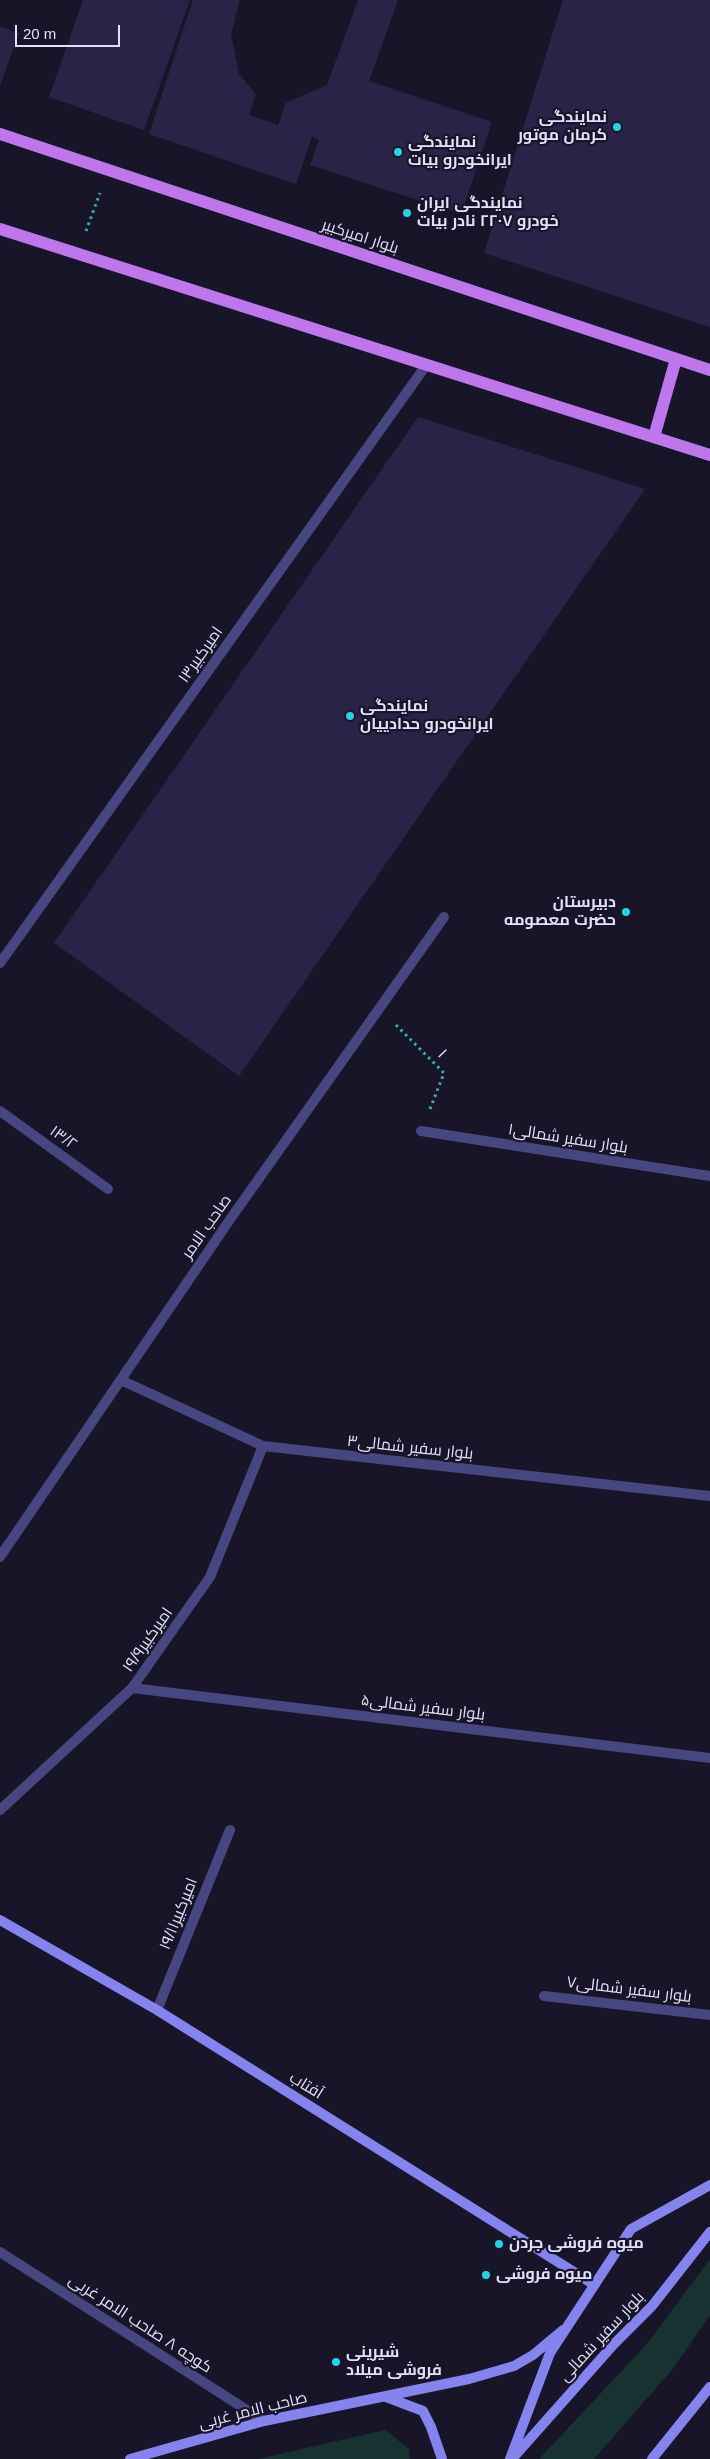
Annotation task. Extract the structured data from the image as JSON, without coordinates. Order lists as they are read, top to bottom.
{
  "streets": {
    "main road": ["بلوار امیرکبیر"],
    "street": [
      "امیرکبیر۱۳",
      "۱۳/۲",
      "بلوار سفیر شمالی۱",
      "صاحب الامر",
      "بلوار سفیر شمالی۳",
      "امیرکبیر۱۹/۹",
      "بلوار سفیر شمالی۵",
      "امیرکبیر۱۹/۱۱",
      "بلوار سفیر شمالی۷",
      "آفتاب",
      "کوچه ۸ صاحب الامر غربی",
      "بلوار سفیر شمالی",
      "صاحب الامر غربی"
    ],
    "path": ["۱"]
  },
  "crossings": [
    ["۱", "بلوار سفیر شمالی۱"],
    ["۱", "صاحب الامر"],
    ["صاحب الامر", "بلوار سفیر شمالی۳"],
    ["بلوار سفیر شمالی۳", "امیرکبیر۱۹/۹"],
    ["امیرکبیر۱۹/۹", "بلوار سفیر شمالی۵"],
    ["امیرکبیر۱۹/۱۱", "آفتاب"],
    ["کوچه ۸ صاحب الامر غربی", "صاحب الامر غربی"]
  ],
  "places": [
    "نمایندگی کرمان موتور",
    "نمایندگی ایرانخودرو بیات",
    "نمایندگی ایران خودرو ۲۲۰۷ نادر بیات",
    "نمایندگی ایرانخودرو حدادییان",
    "دبیرستان حضرت معصومه",
    "میوه فروشی جردن",
    "میوه فروشی",
    "شیرینی فروشی میلاد"
  ],
  "scale_bar": "20 m"
}
